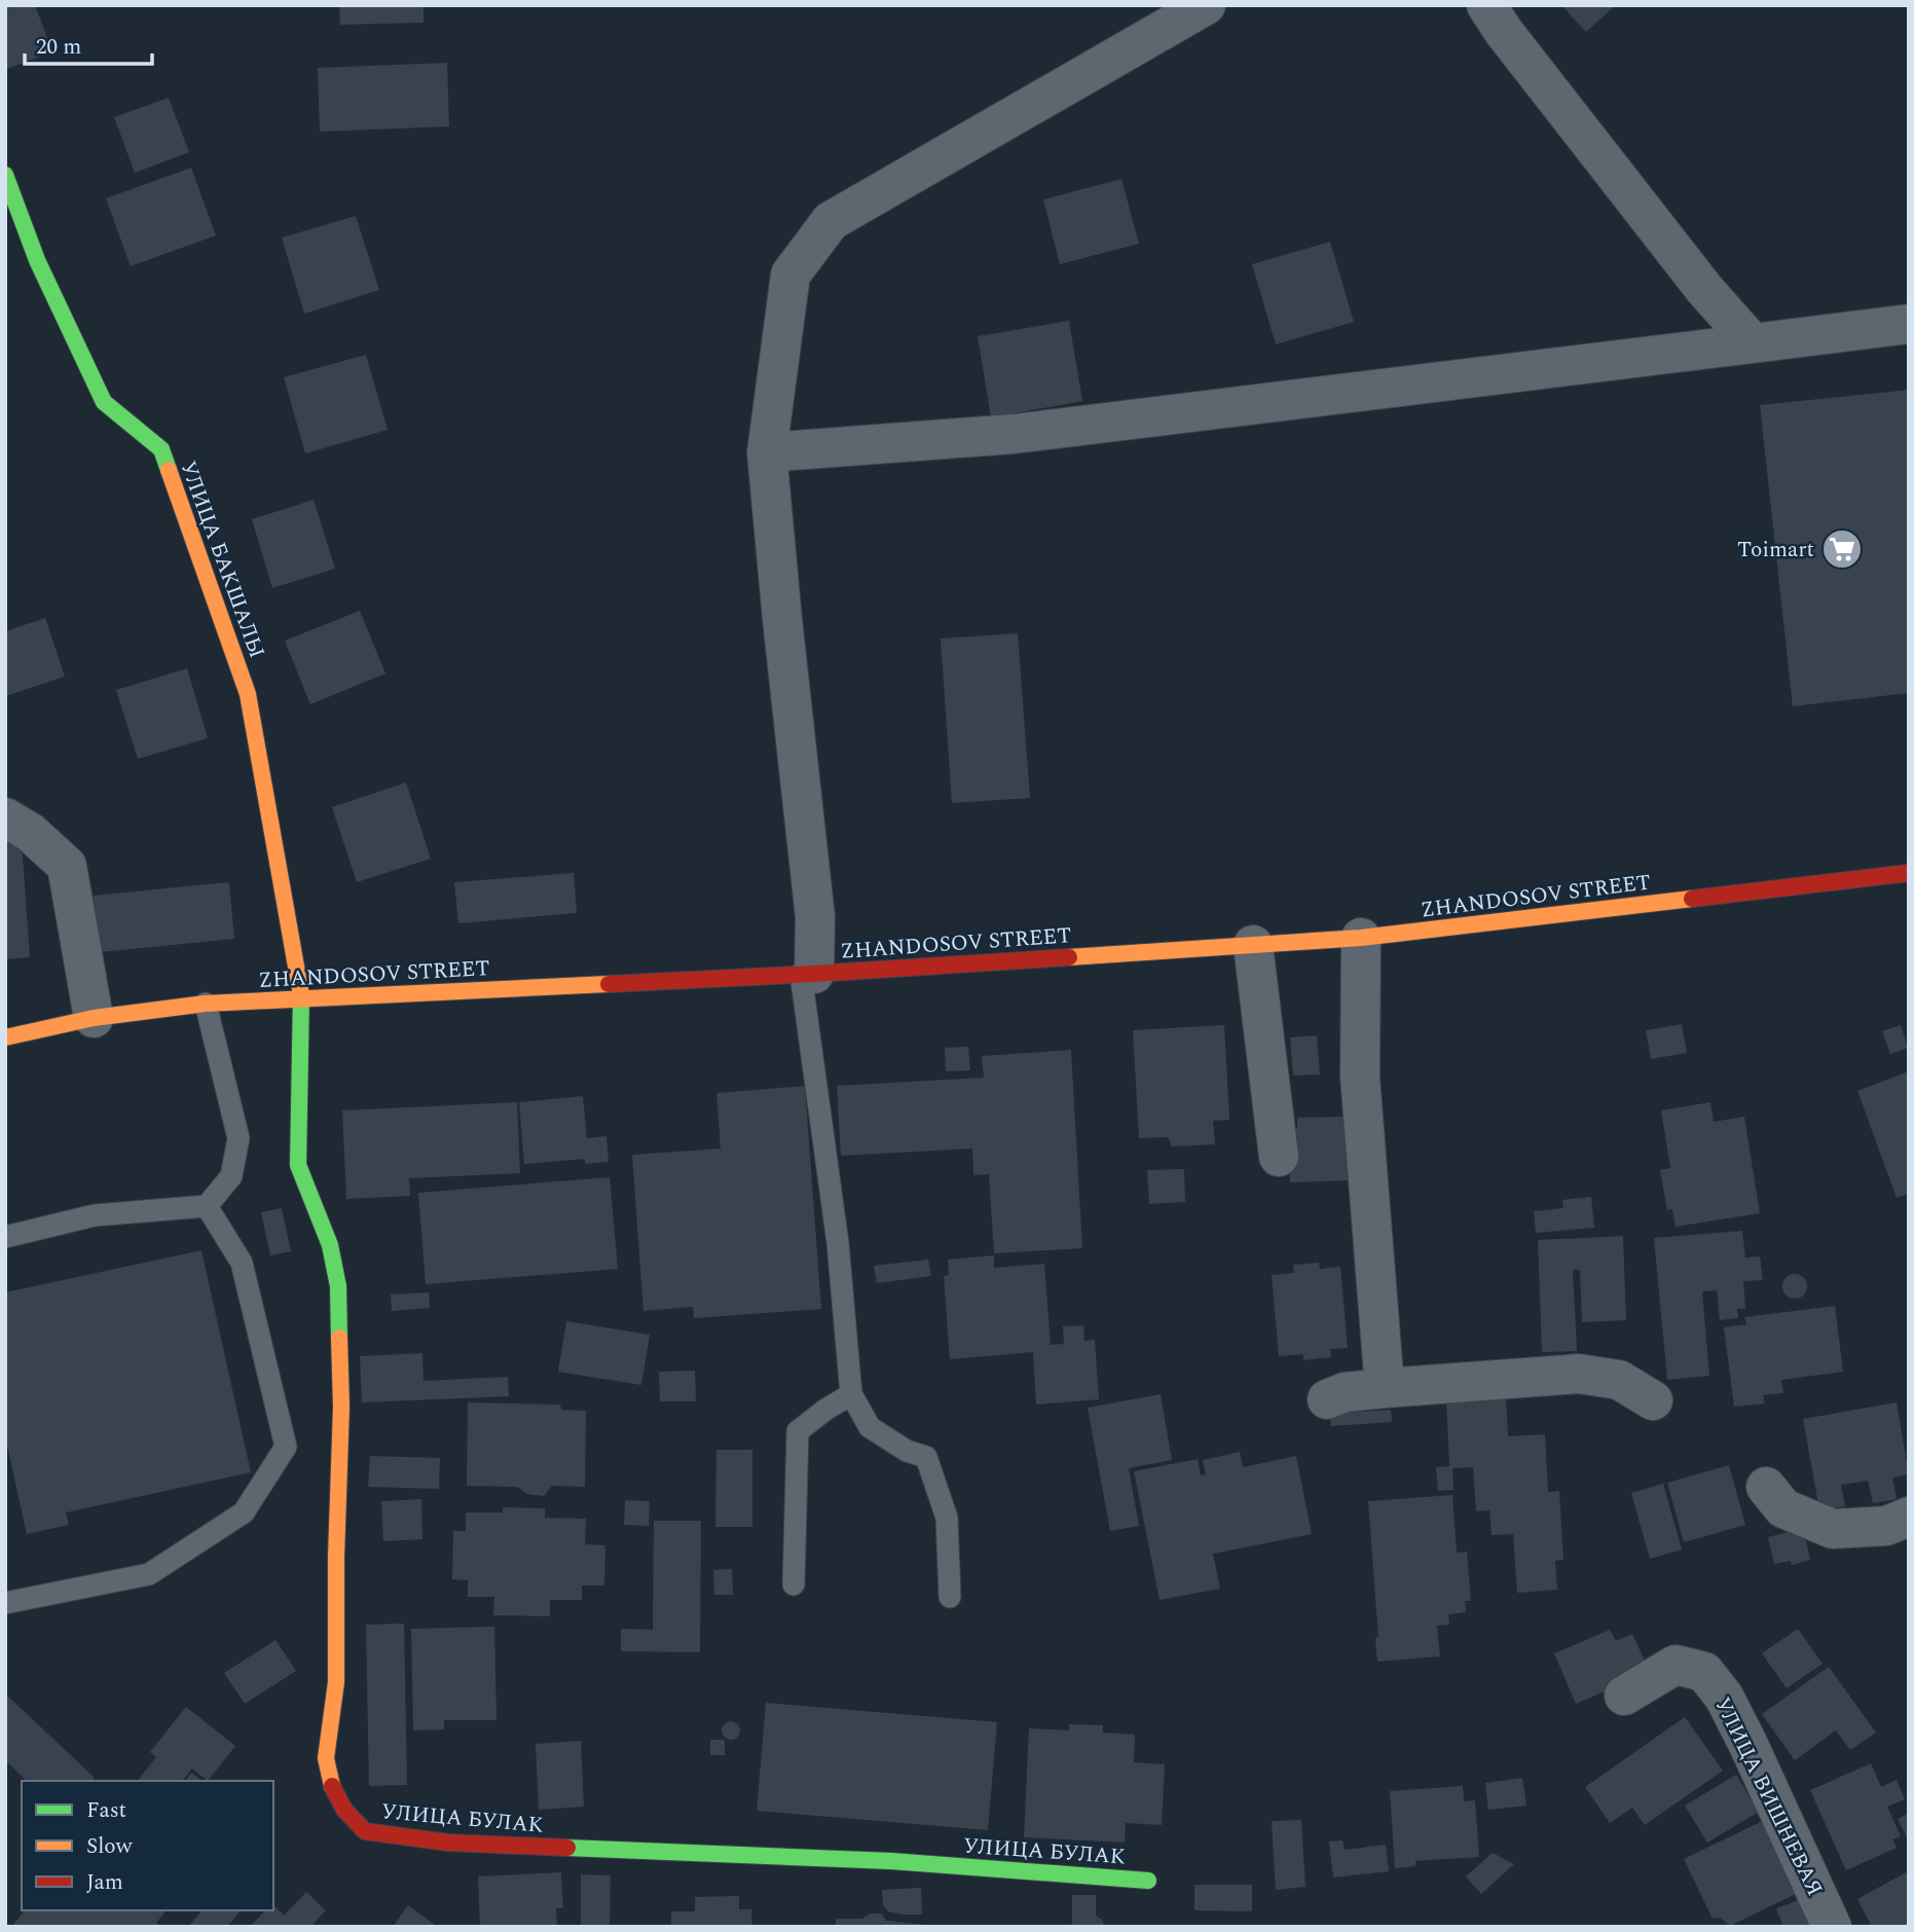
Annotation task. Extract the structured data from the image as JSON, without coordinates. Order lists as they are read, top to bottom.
{
  "streets": {
    "street": [
      "УЛИЦА БАКШАЛЫ",
      "ZHANDOSOV STREET",
      "УЛИЦА ВИШНЕВАЯ",
      "УЛИЦА БУЛАК"
    ]
  },
  "crossings": [
    ["УЛИЦА БАКШАЛЫ", "ZHANDOSOV STREET"],
    ["УЛИЦА БАКШАЛЫ", "УЛИЦА БУЛАК"],
    ["ZHANDOSOV STREET", "УЛИЦА БУЛАК"]
  ],
  "places": {
    "supermarket": ["Toimart"]
  },
  "legend": ["Fast", "Slow", "Jam"],
  "scale_bar": "20 m"
}
